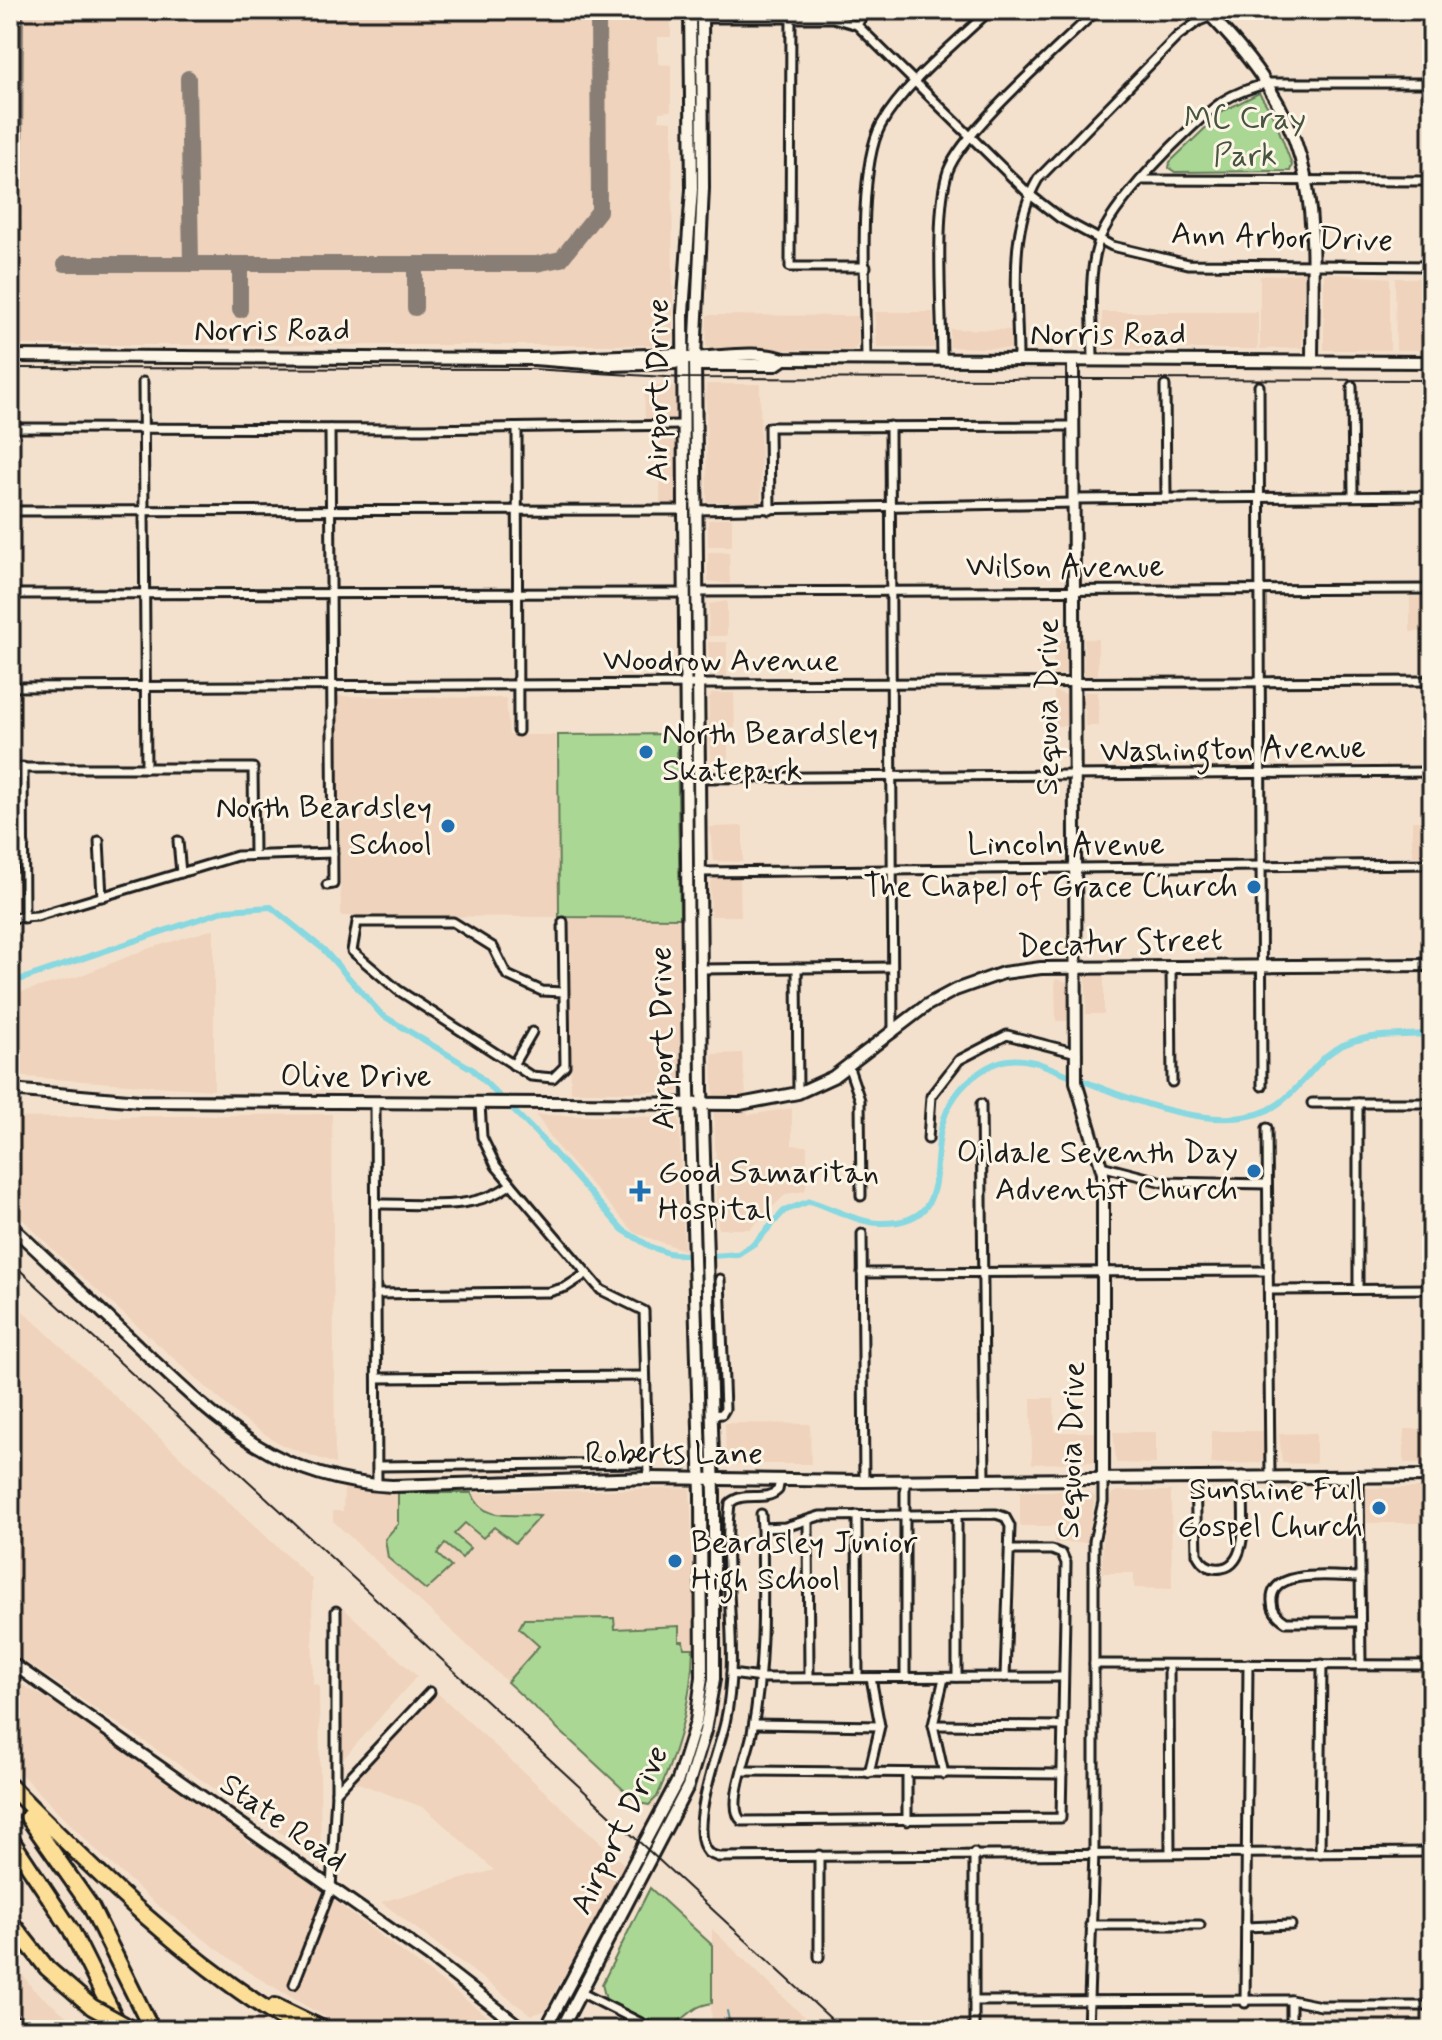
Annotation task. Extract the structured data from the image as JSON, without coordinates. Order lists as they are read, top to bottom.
{
  "streets": {
    "main road": [
      "Norris Road",
      "Airport Drive",
      "Sequoia Drive",
      "Decatur Street",
      "Olive Drive",
      "Roberts Lane",
      "State Road"
    ],
    "street": [
      "Ann Arbor Drive",
      "Wilson Avenue",
      "Woodrow Avenue",
      "Washington Avenue",
      "Lincoln Avenue"
    ]
  },
  "crossings": [
    ["Norris Road", "Airport Drive"],
    ["Norris Road", "Sequoia Drive"],
    ["Airport Drive", "Wilson Avenue"],
    ["Airport Drive", "Woodrow Avenue"],
    ["Airport Drive", "Washington Avenue"],
    ["Airport Drive", "Lincoln Avenue"],
    ["Airport Drive", "Decatur Street"],
    ["Airport Drive", "Olive Drive"],
    ["Airport Drive", "Roberts Lane"],
    ["Wilson Avenue", "Sequoia Drive"],
    ["Woodrow Avenue", "Sequoia Drive"],
    ["Sequoia Drive", "Washington Avenue"],
    ["Sequoia Drive", "Lincoln Avenue"],
    ["Sequoia Drive", "Decatur Street"],
    ["Sequoia Drive", "Roberts Lane"],
    ["Decatur Street", "Olive Drive"]
  ],
  "parks": ["MC Cray Park"],
  "places": {
    "other": [
      "North Beardsley Skatepark",
      "North Beardsley School",
      "The Chapel of Grace Church",
      "Oildale Seventh Day Adventist Church",
      "Sunshine Full Gospel Church",
      "Beardsley Junior High School"
    ],
    "health": ["Good Samaritan Hospital"]
  }
}
